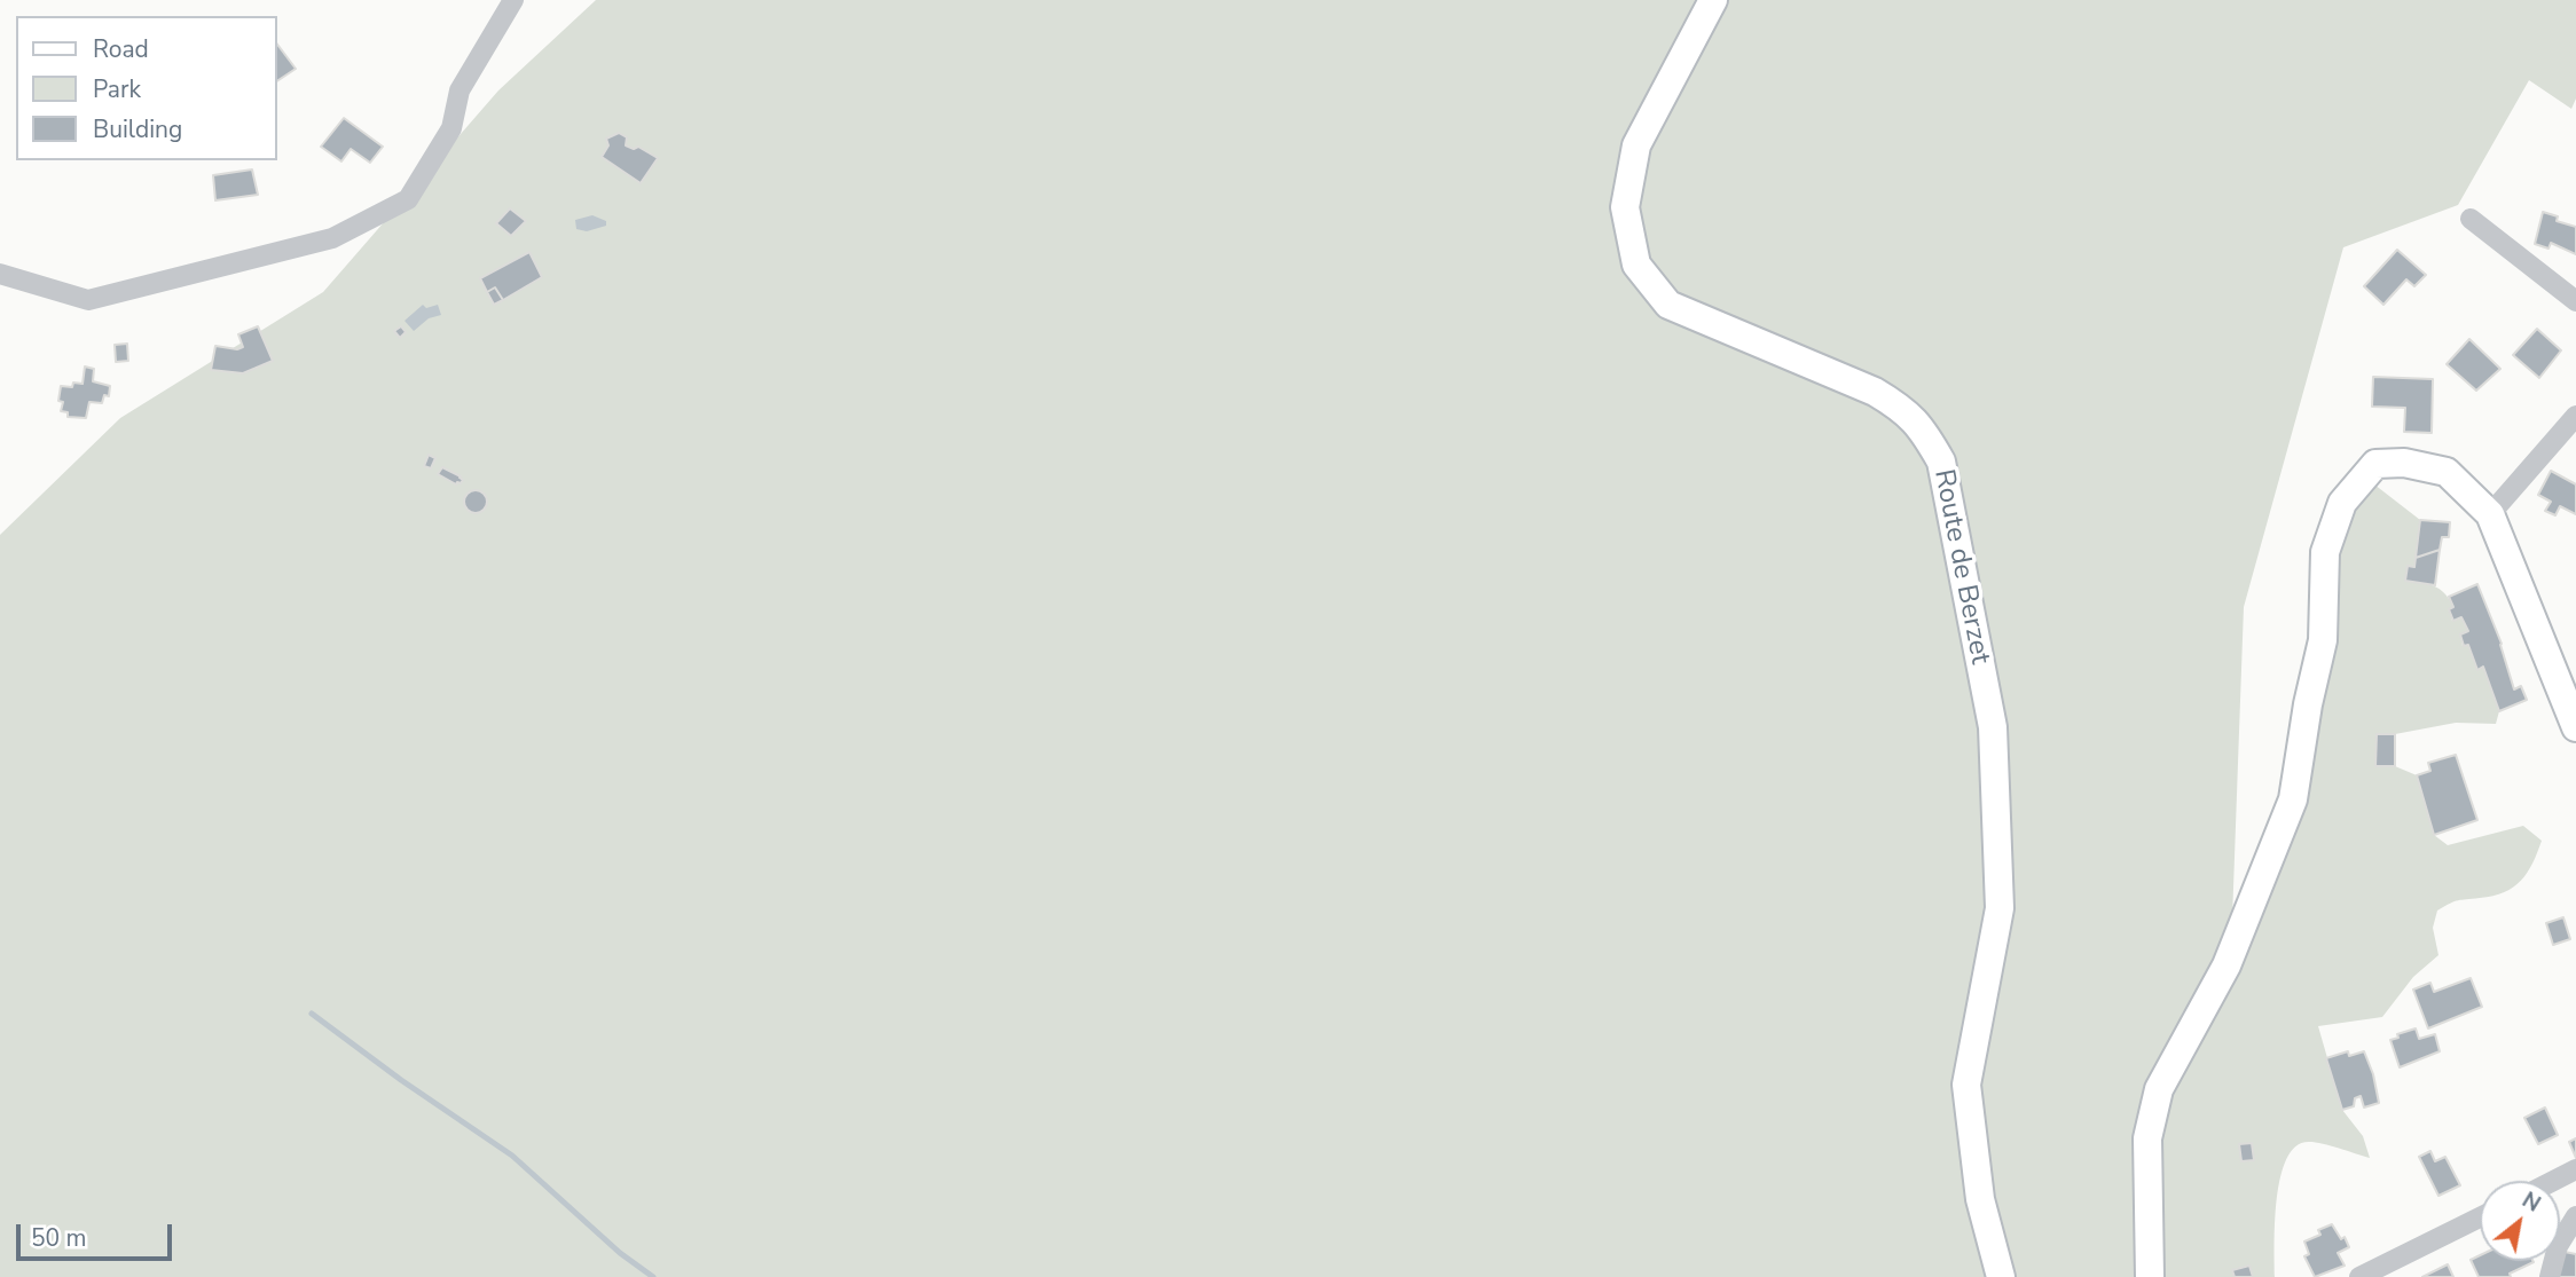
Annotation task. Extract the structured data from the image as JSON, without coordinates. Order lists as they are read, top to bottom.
{
  "streets": {
    "street": ["Route de Berzet"]
  },
  "legend": ["Road", "Park", "Building"],
  "scale_bar": "50 m",
  "north": "top right"
}
